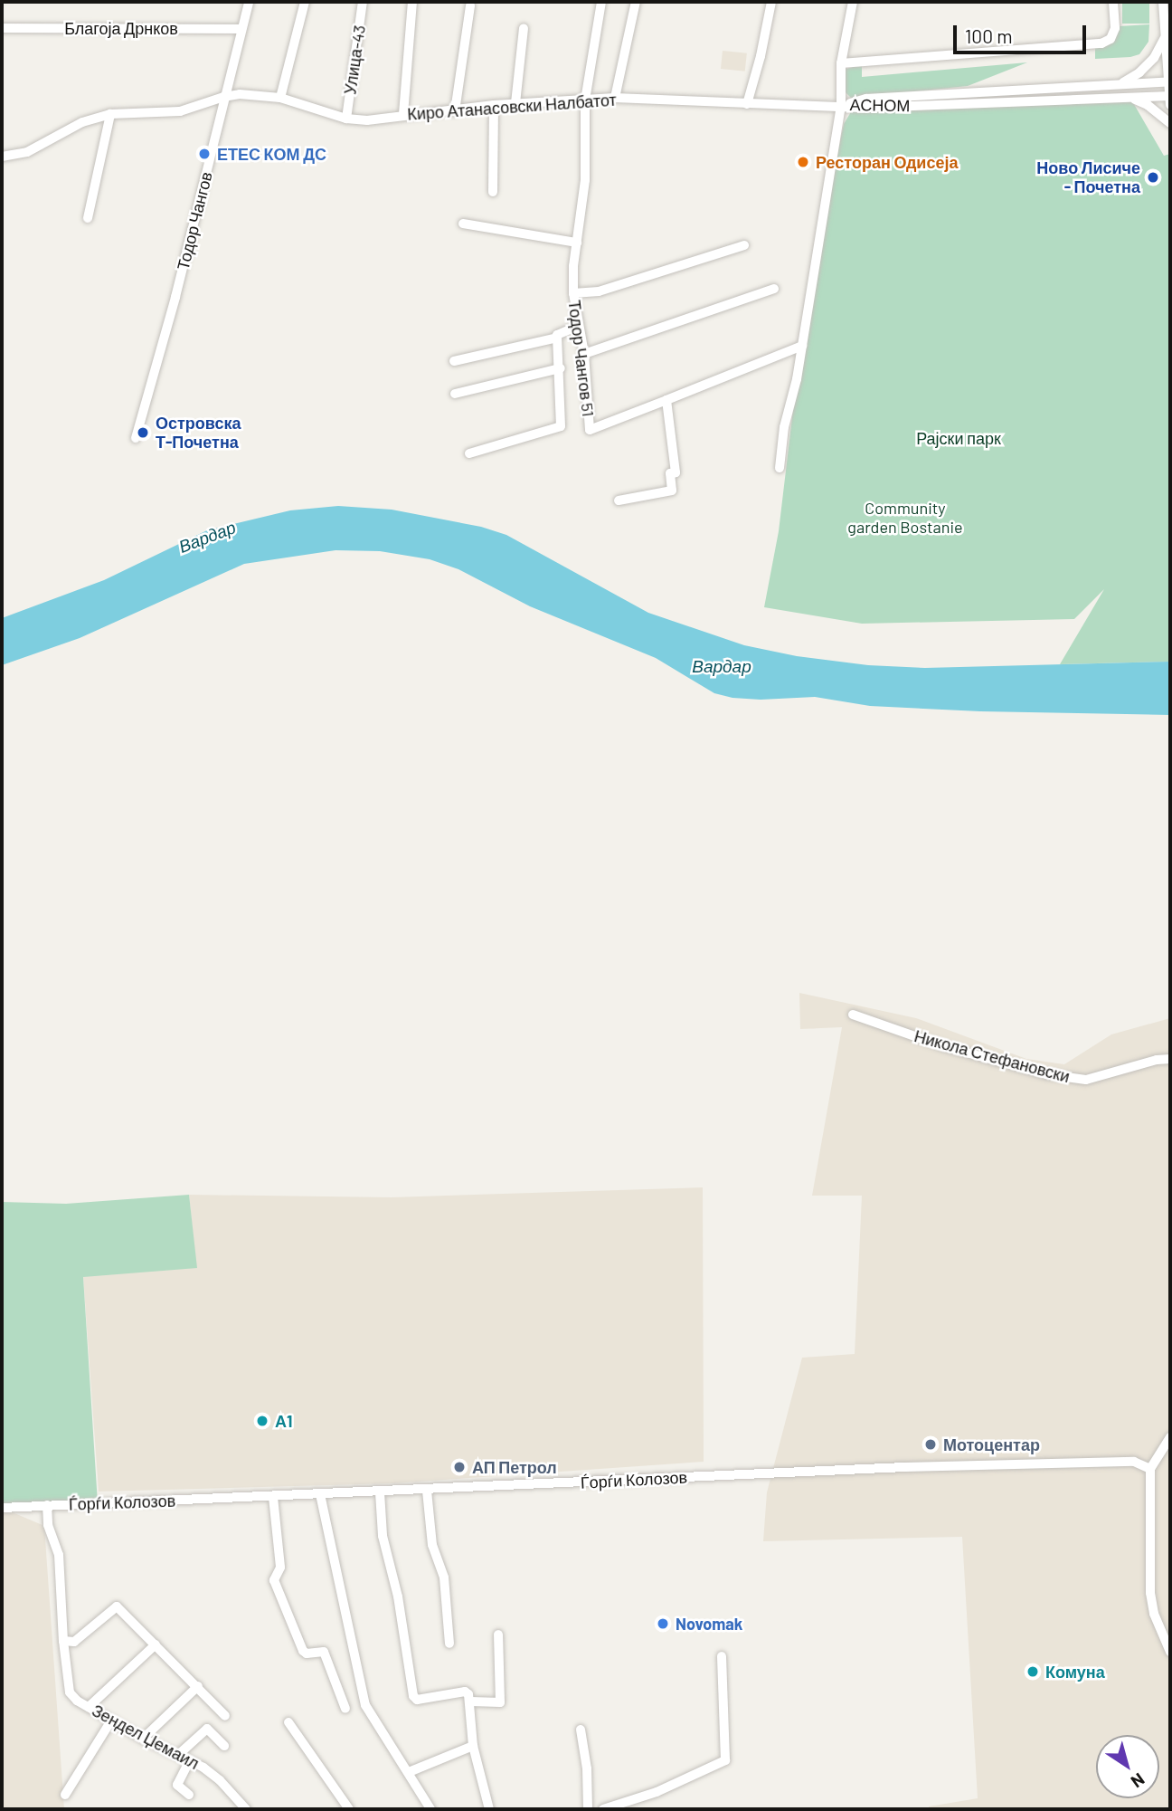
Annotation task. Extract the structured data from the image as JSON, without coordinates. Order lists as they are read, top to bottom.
{
  "streets": {
    "street": [
      "Благоја Дрнков",
      "Улица-43",
      "АСНОМ",
      "Киро Атанасовски Налбатот",
      "Тодор Чангов",
      "Тодор Чангов 51",
      "Никола Стефановски",
      "Ѓорѓи Колозов",
      "Зендел Џемаил"
    ]
  },
  "crossings": [
    ["Благоја Дрнков", "Тодор Чангов"],
    ["Улица-43", "Киро Атанасовски Налбатот"],
    ["АСНОМ", "Киро Атанасовски Налбатот"],
    ["Киро Атанасовски Налбатот", "Тодор Чангов"],
    ["Киро Атанасовски Налбатот", "Тодор Чангов 51"],
    ["Ѓорѓи Колозов", "Зендел Џемаил"]
  ],
  "water": ["Вардар"],
  "parks": ["Рајски парк", "Community garden Bostanie"],
  "places": [
    "ЕТЕС КОМ ДС",
    "Ресторан Одисеја",
    "Ново Лисиче - Почетна",
    "Островска Т-Почетна",
    "А1",
    "Мотоцентар",
    "АП Петрол",
    "Novomak",
    "Комуна"
  ],
  "scale_bar": "100 m",
  "north": "bottom right"
}
